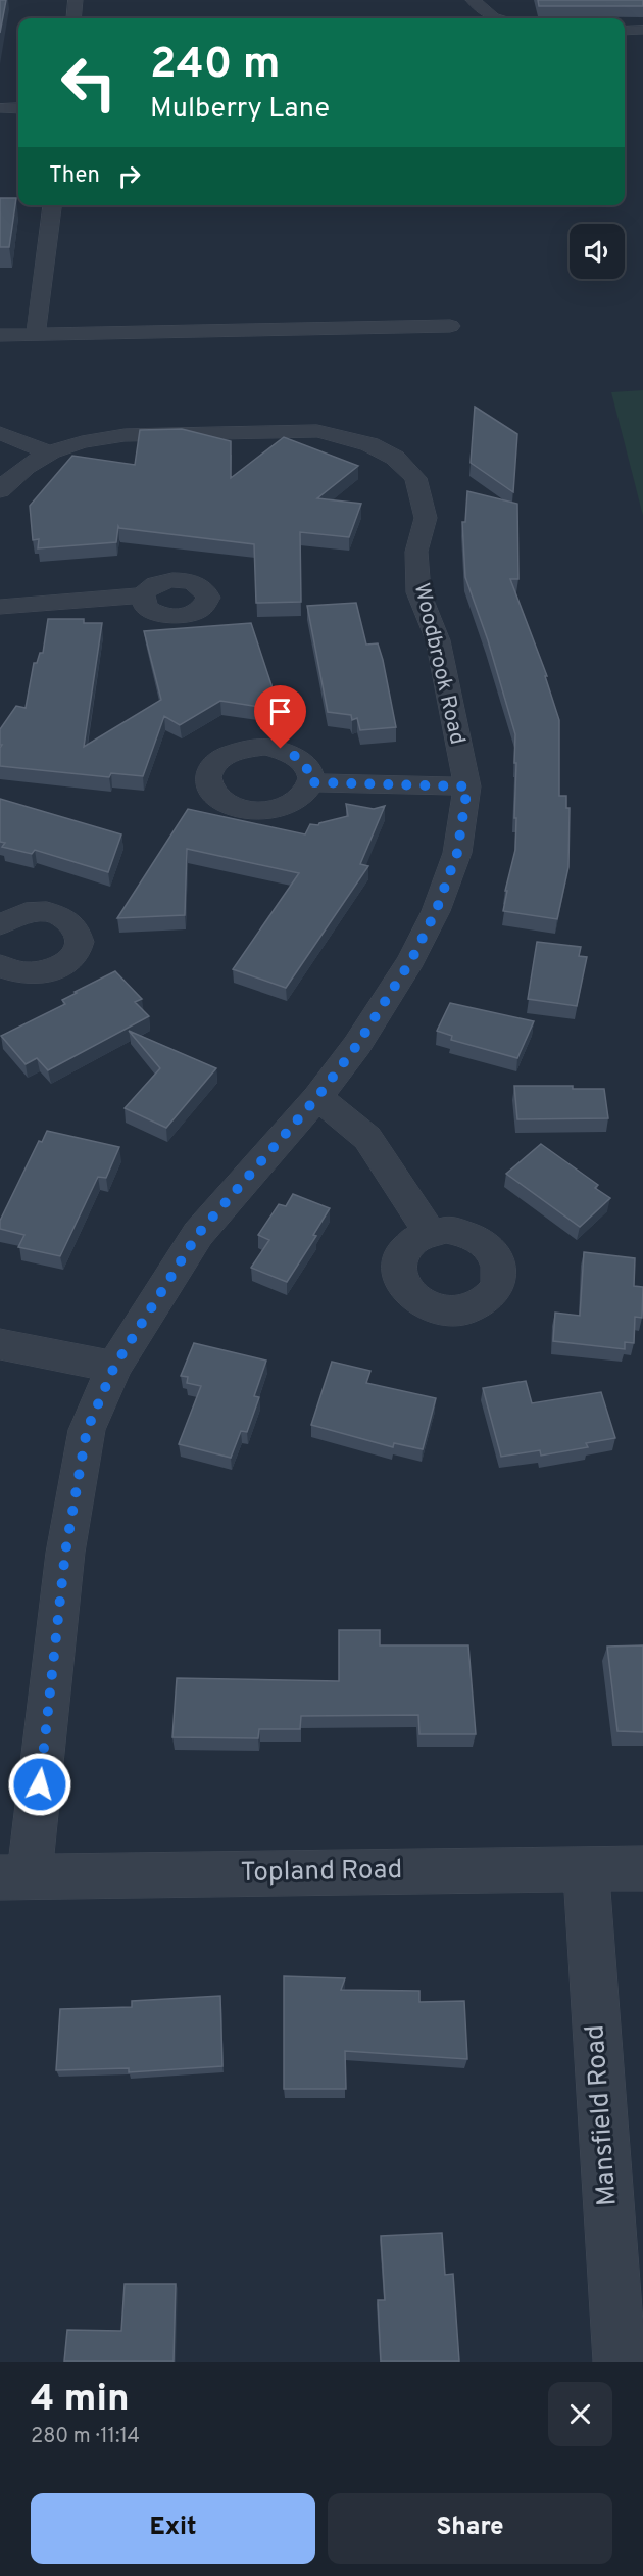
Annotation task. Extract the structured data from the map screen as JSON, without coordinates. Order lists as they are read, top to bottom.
{
  "streets": {
    "street": ["Woodbrook Road", "Topland Road", "Mansfield Road"]
  },
  "crossings": [
    ["Woodbrook Road", "Topland Road"],
    ["Topland Road", "Mansfield Road"]
  ],
  "page": {
    "turn": ["240 m", "Mulberry Lane"],
    "then": "Then",
    "heading": ["4 min", "280 m · 11:14"],
    "buttons": ["Exit", "Share"]
  }
}
